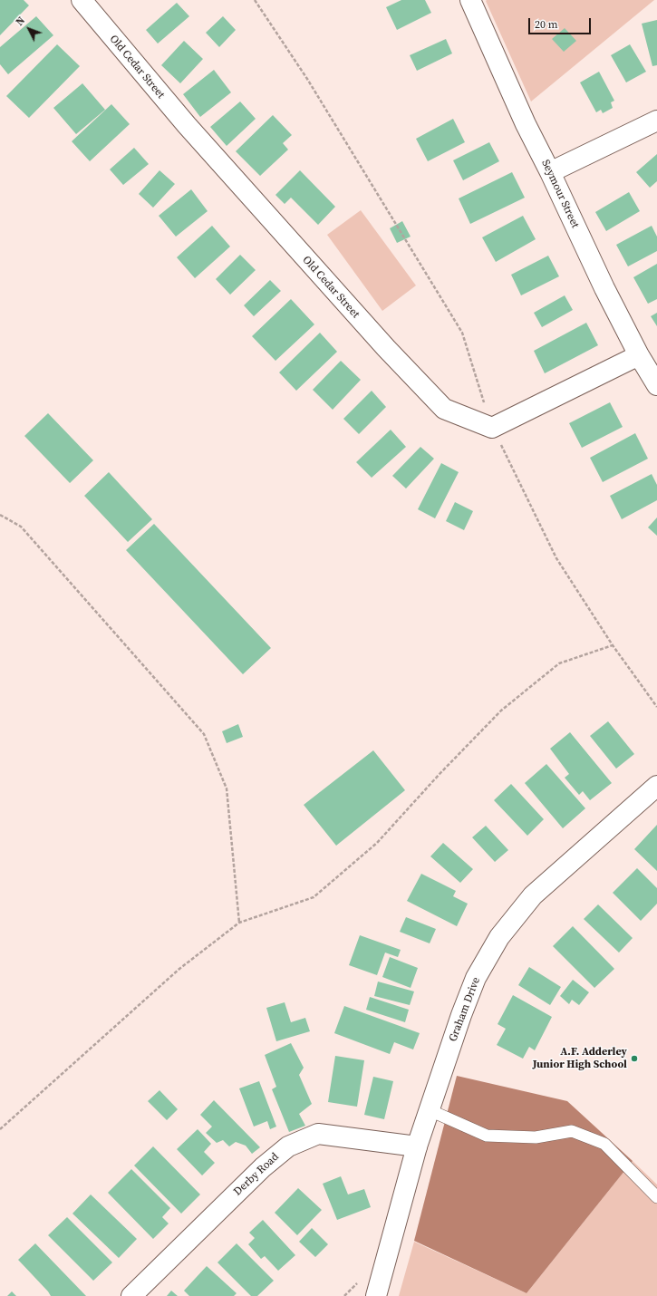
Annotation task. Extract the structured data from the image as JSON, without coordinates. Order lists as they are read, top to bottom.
{
  "streets": {
    "street": [
      "Old Cedar Street",
      "Seymour Street",
      "Graham Drive",
      "Derby Road"
    ]
  },
  "crossings": [
    ["Graham Drive", "Derby Road"]
  ],
  "places": ["A.F. Adderley Junior High School"],
  "scale_bar": "20 m",
  "north": "top left"
}
